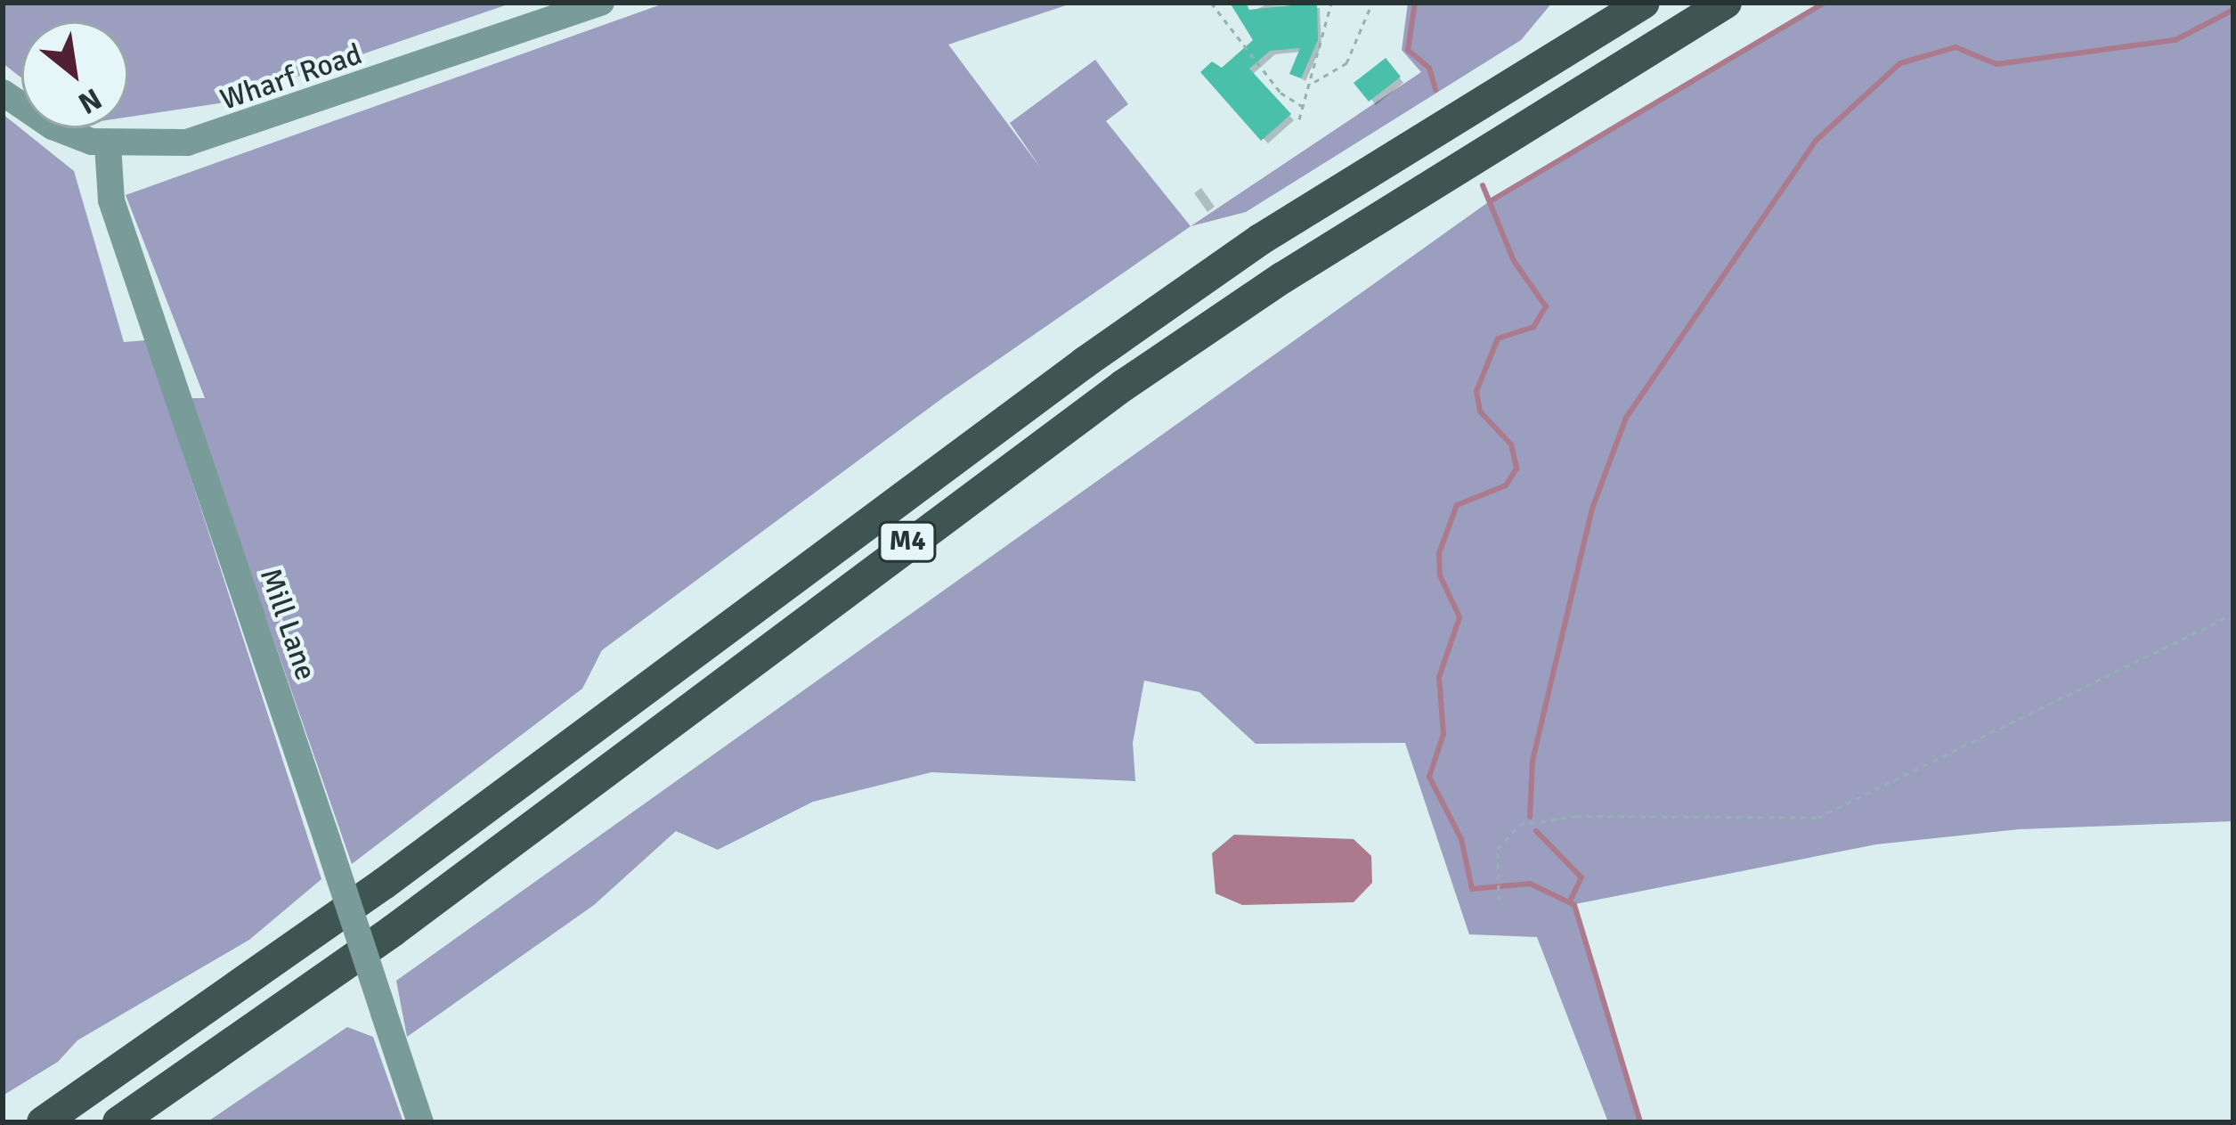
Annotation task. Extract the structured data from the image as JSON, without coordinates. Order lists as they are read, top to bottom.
{
  "streets": {
    "highway": ["M4"],
    "street": ["Wharf Road", "Mill Lane"]
  },
  "crossings": [
    ["Wharf Road", "Mill Lane"]
  ],
  "north": "bottom right"
}
